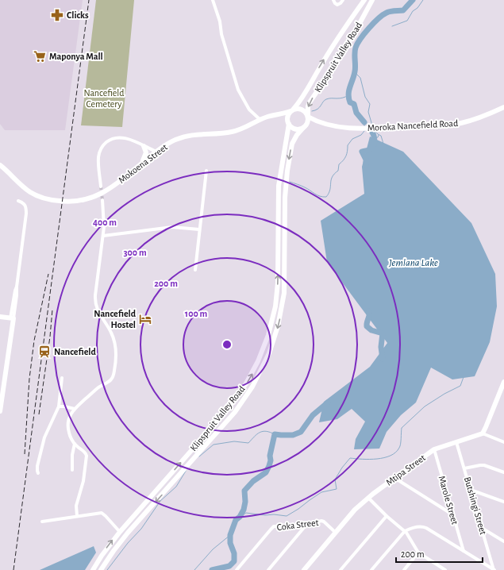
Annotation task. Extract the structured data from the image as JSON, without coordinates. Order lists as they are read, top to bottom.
{
  "streets": {
    "main road": [
      "Klipspruit Valley Road",
      "Moroka Nancefield Road",
      "Mokoena Street",
      "Mtipa Street"
    ],
    "street": ["Marole Street", "Butshingi Street", "Coka Street"]
  },
  "crossings": [
    ["Klipspruit Valley Road", "Moroka Nancefield Road"],
    ["Klipspruit Valley Road", "Mokoena Street"],
    ["Moroka Nancefield Road", "Mokoena Street"],
    ["Mtipa Street", "Marole Street"],
    ["Mtipa Street", "Butshingi Street"],
    ["Mtipa Street", "Coka Street"]
  ],
  "water": ["Jemlana Lake"],
  "parks": ["Nancefield Cemetery"],
  "places": {
    "pharmacy": ["Clicks"],
    "supermarket": ["Maponya Mall"],
    "hotel": ["Nancefield Hostel"],
    "station": ["Nancefield"]
  },
  "scale_bar": "200 m",
  "rings": [
    "400 m",
    "300 m",
    "200 m",
    "100 m"
  ]
}
